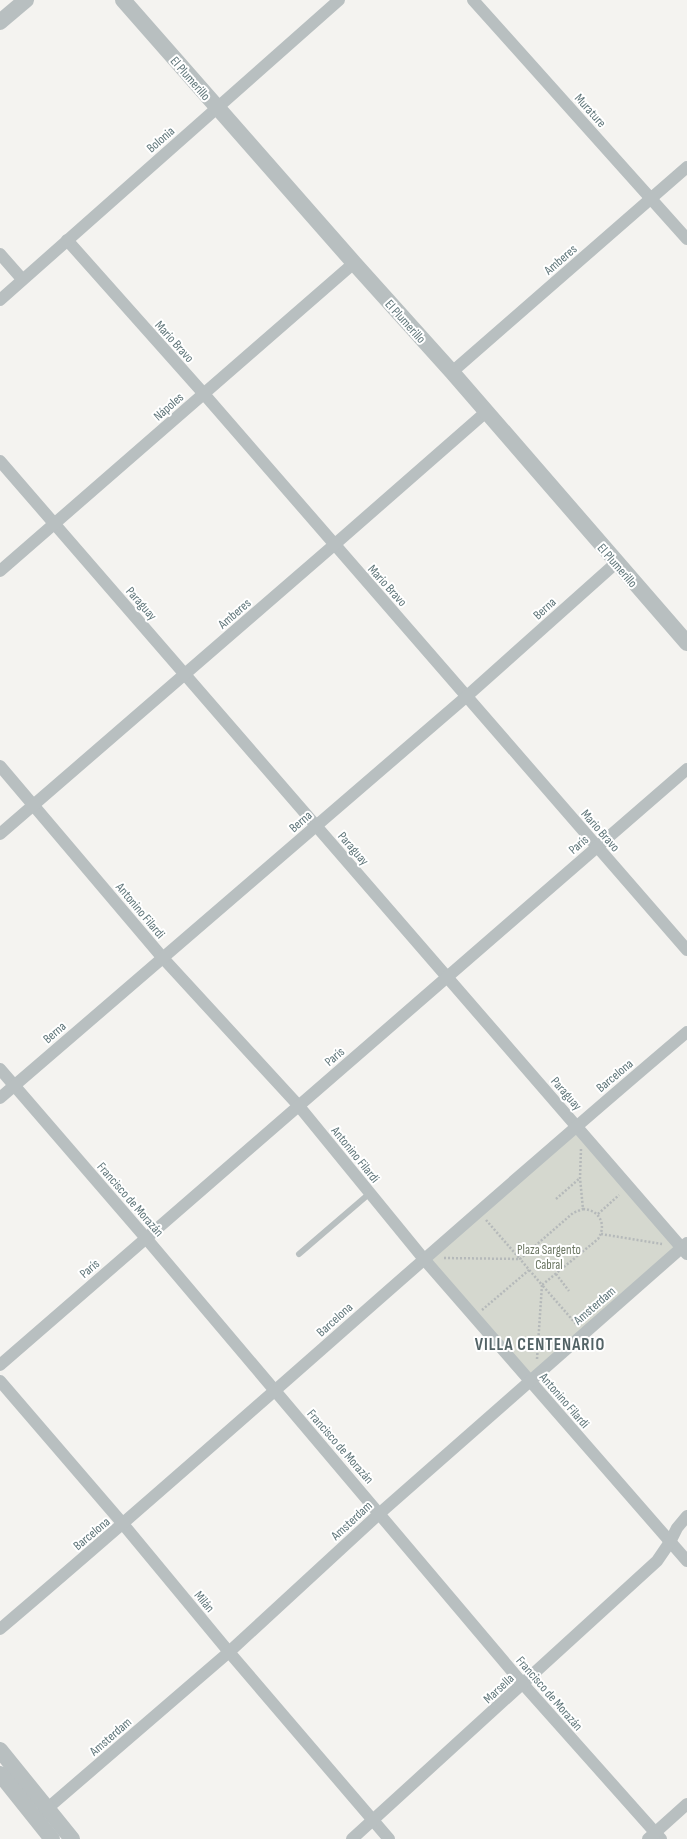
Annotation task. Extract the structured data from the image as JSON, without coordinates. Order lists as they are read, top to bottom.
{
  "streets": {
    "street": [
      "El Plumerillo",
      "Murature",
      "Bolonia",
      "Amberes",
      "Mario Bravo",
      "Nápoles",
      "Paraguay",
      "Berna",
      "París",
      "Antonino Filardi",
      "Barcelona",
      "Francisco de Morazán",
      "Amsterdam",
      "Milán",
      "Marsella"
    ]
  },
  "crossings": [
    ["El Plumerillo", "Bolonia"],
    ["El Plumerillo", "Amberes"],
    ["El Plumerillo", "Nápoles"],
    ["El Plumerillo", "Berna"],
    ["Murature", "Amberes"],
    ["Bolonia", "Mario Bravo"],
    ["Amberes", "Mario Bravo"],
    ["Amberes", "Paraguay"],
    ["Amberes", "Antonino Filardi"],
    ["Mario Bravo", "Nápoles"],
    ["Mario Bravo", "Berna"],
    ["Mario Bravo", "París"],
    ["Nápoles", "Paraguay"],
    ["Paraguay", "Berna"],
    ["Paraguay", "París"],
    ["Paraguay", "Barcelona"],
    ["Paraguay", "Amsterdam"],
    ["Berna", "Antonino Filardi"],
    ["Berna", "Francisco de Morazán"],
    ["París", "Antonino Filardi"],
    ["París", "Francisco de Morazán"],
    ["Antonino Filardi", "Barcelona"],
    ["Antonino Filardi", "Amsterdam"],
    ["Antonino Filardi", "Marsella"],
    ["Barcelona", "Francisco de Morazán"],
    ["Barcelona", "Milán"],
    ["Francisco de Morazán", "Amsterdam"],
    ["Francisco de Morazán", "Marsella"],
    ["Amsterdam", "Milán"],
    ["Milán", "Marsella"]
  ],
  "districts": ["VILLA CENTENARIO"],
  "parks": ["Plaza Sargento Cabral"]
}
